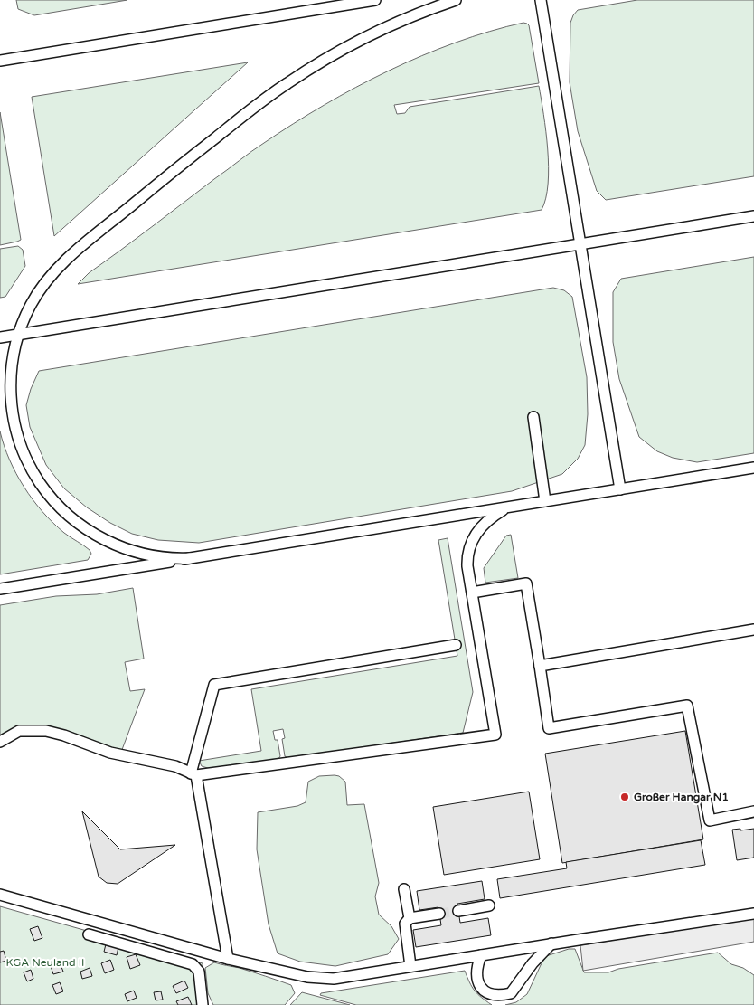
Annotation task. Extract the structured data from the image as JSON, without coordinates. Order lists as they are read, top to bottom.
{
  "parks": ["KGA Neuland II"],
  "places": ["Großer Hangar N1"]
}
